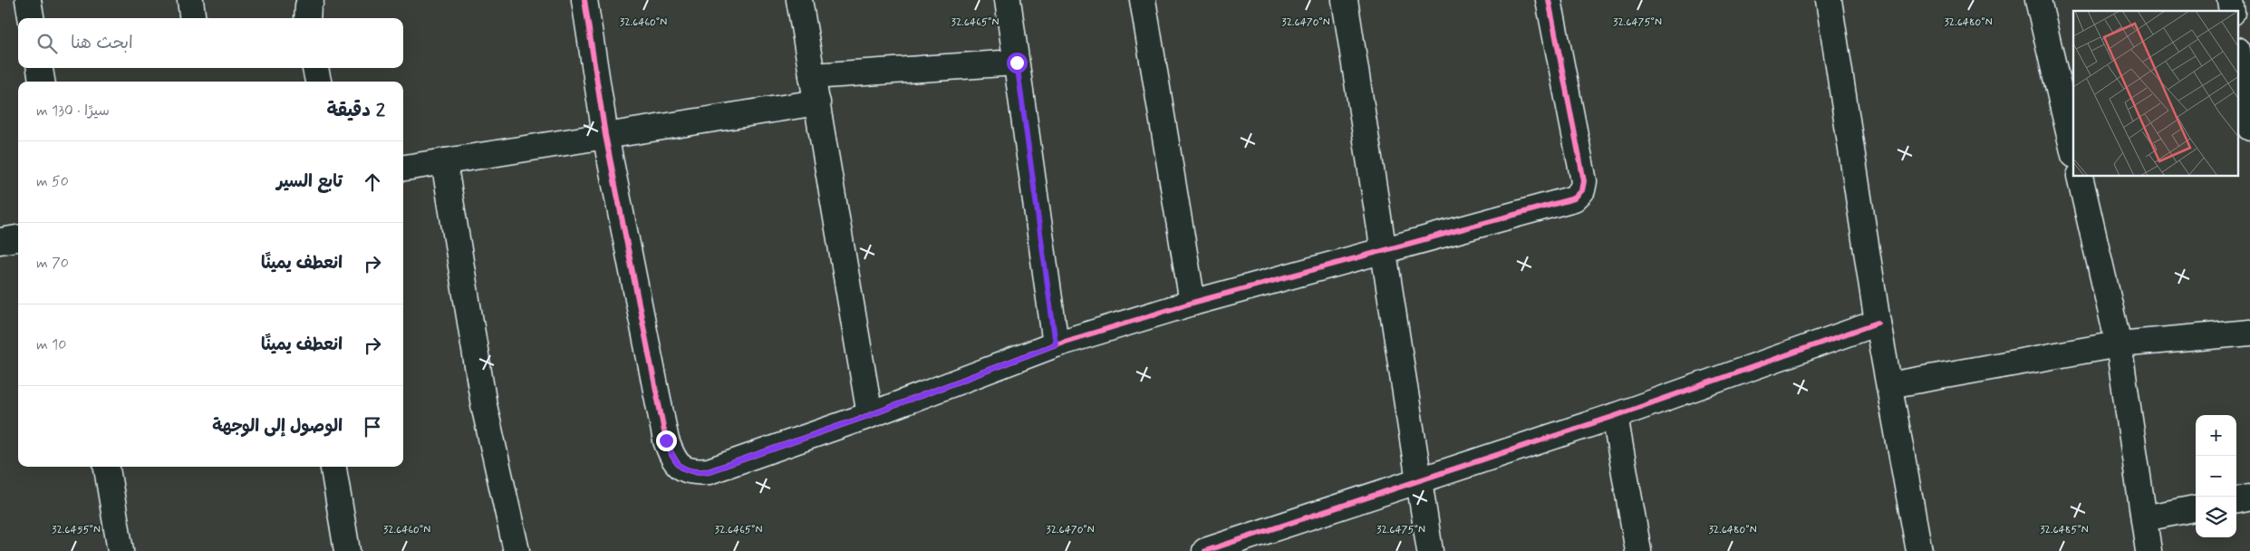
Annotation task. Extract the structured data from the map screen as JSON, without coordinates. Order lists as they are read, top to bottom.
{
  "page": {
    "search": "ابحث هنا",
    "heading": ["2 دقيقة", "سيرًا · 130 m"],
    "list": [
      ["تابع السير", "50 m"],
      ["انعطف يمينًا", "70 m"],
      ["انعطف يمينًا", "10 m"],
      "الوصول إلى الوجهة"
    ],
    "map_buttons": ["+", "−"]
  },
  "coordinates": [
    "32.6460°N",
    "32.6470°N",
    "32.6465°N",
    "32.6475°N",
    "32.6480°N",
    "32.6455°N",
    "32.6485°N"
  ]
}
